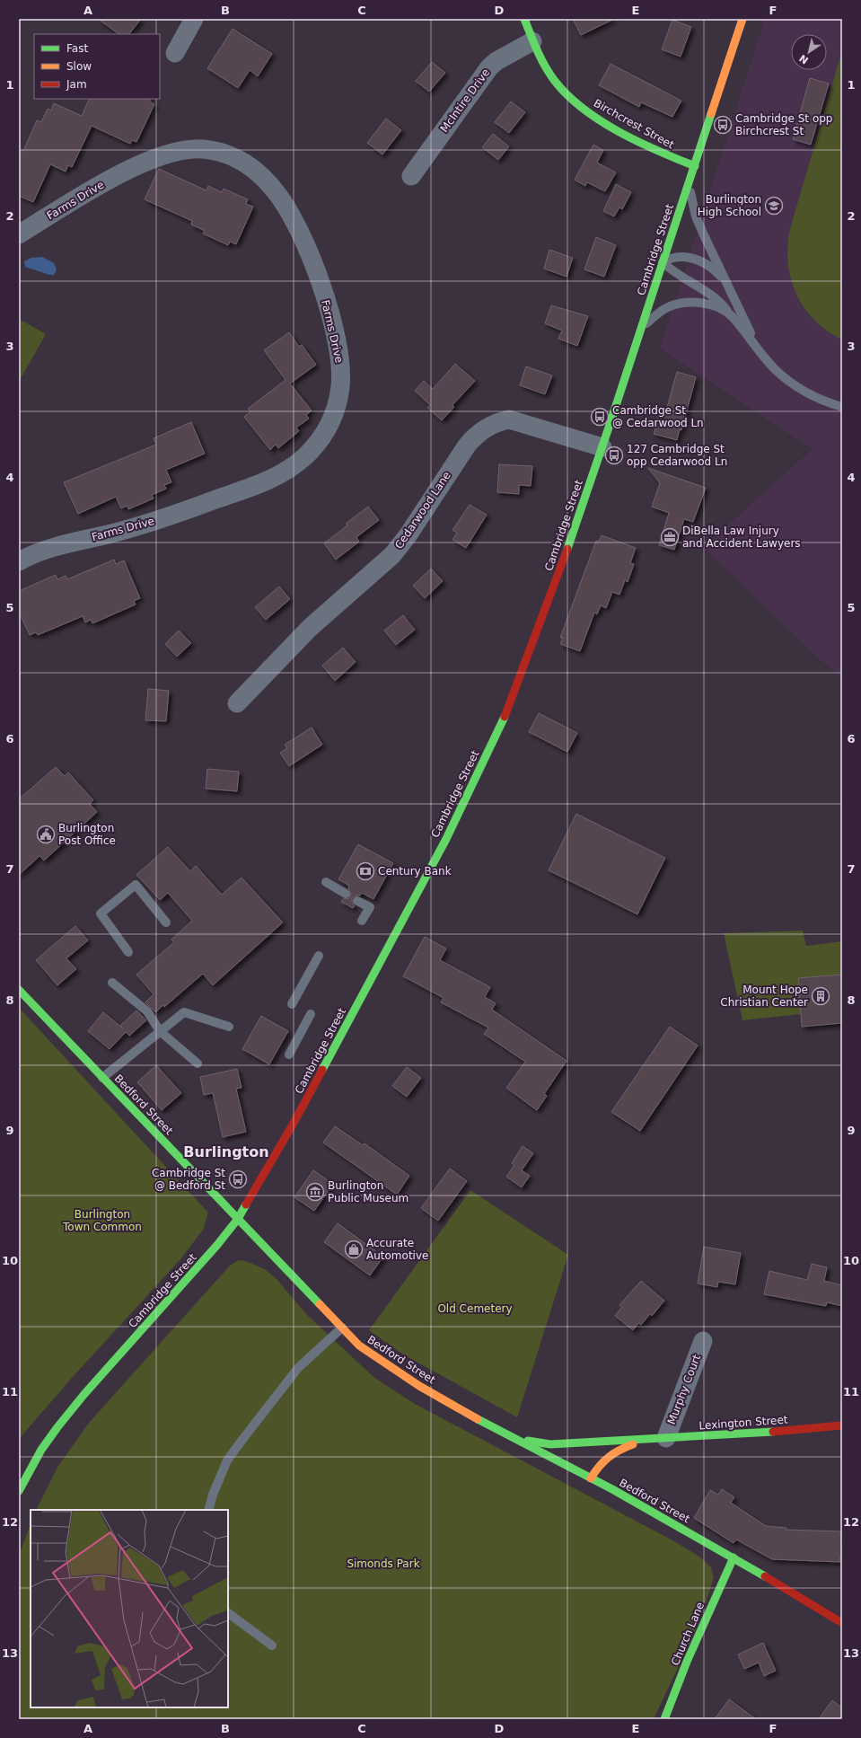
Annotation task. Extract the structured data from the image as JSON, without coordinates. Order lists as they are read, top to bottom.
{
  "streets": {
    "main road": [
      "Birchcrest Street",
      "Cambridge Street",
      "Bedford Street",
      "Lexington Street",
      "Church Lane"
    ],
    "street": [
      "McIntire Drive",
      "Farms Drive",
      "Cedarwood Lane",
      "Murphy Court"
    ]
  },
  "crossings": [
    ["McIntire Drive", "Birchcrest Street"],
    ["Birchcrest Street", "Cambridge Street"],
    ["Cambridge Street", "Cedarwood Lane"],
    ["Cambridge Street", "Bedford Street"],
    ["Bedford Street", "Lexington Street"],
    ["Bedford Street", "Church Lane"],
    ["Murphy Court", "Lexington Street"]
  ],
  "districts": ["Burlington"],
  "parks": ["Burlington Town Common", "Old Cemetery", "Simonds Park"],
  "places": {
    "bus stop": [
      "Cambridge St opp Birchcrest St",
      "Cambridge St @ Cedarwood Ln",
      "127 Cambridge St opp Cedarwood Ln",
      "Cambridge St @ Bedford St"
    ],
    "school or university": ["Burlington High School"],
    "office": ["DiBella Law Injury and Accident Lawyers"],
    "public building": ["Burlington Post Office"],
    "bank": ["Century Bank"],
    "building": ["Mount Hope Christian Center"],
    "museum": ["Burlington Public Museum"],
    "shop": ["Accurate Automotive"]
  },
  "legend": ["Fast", "Slow", "Jam"],
  "north": "bottom left",
  "grid": {
    "columns": [
      "A",
      "B",
      "C",
      "D",
      "E",
      "F"
    ],
    "rows": [
      "1",
      "2",
      "3",
      "4",
      "5",
      "6",
      "7",
      "8",
      "9",
      "10",
      "11",
      "12",
      "13"
    ]
  }
}
